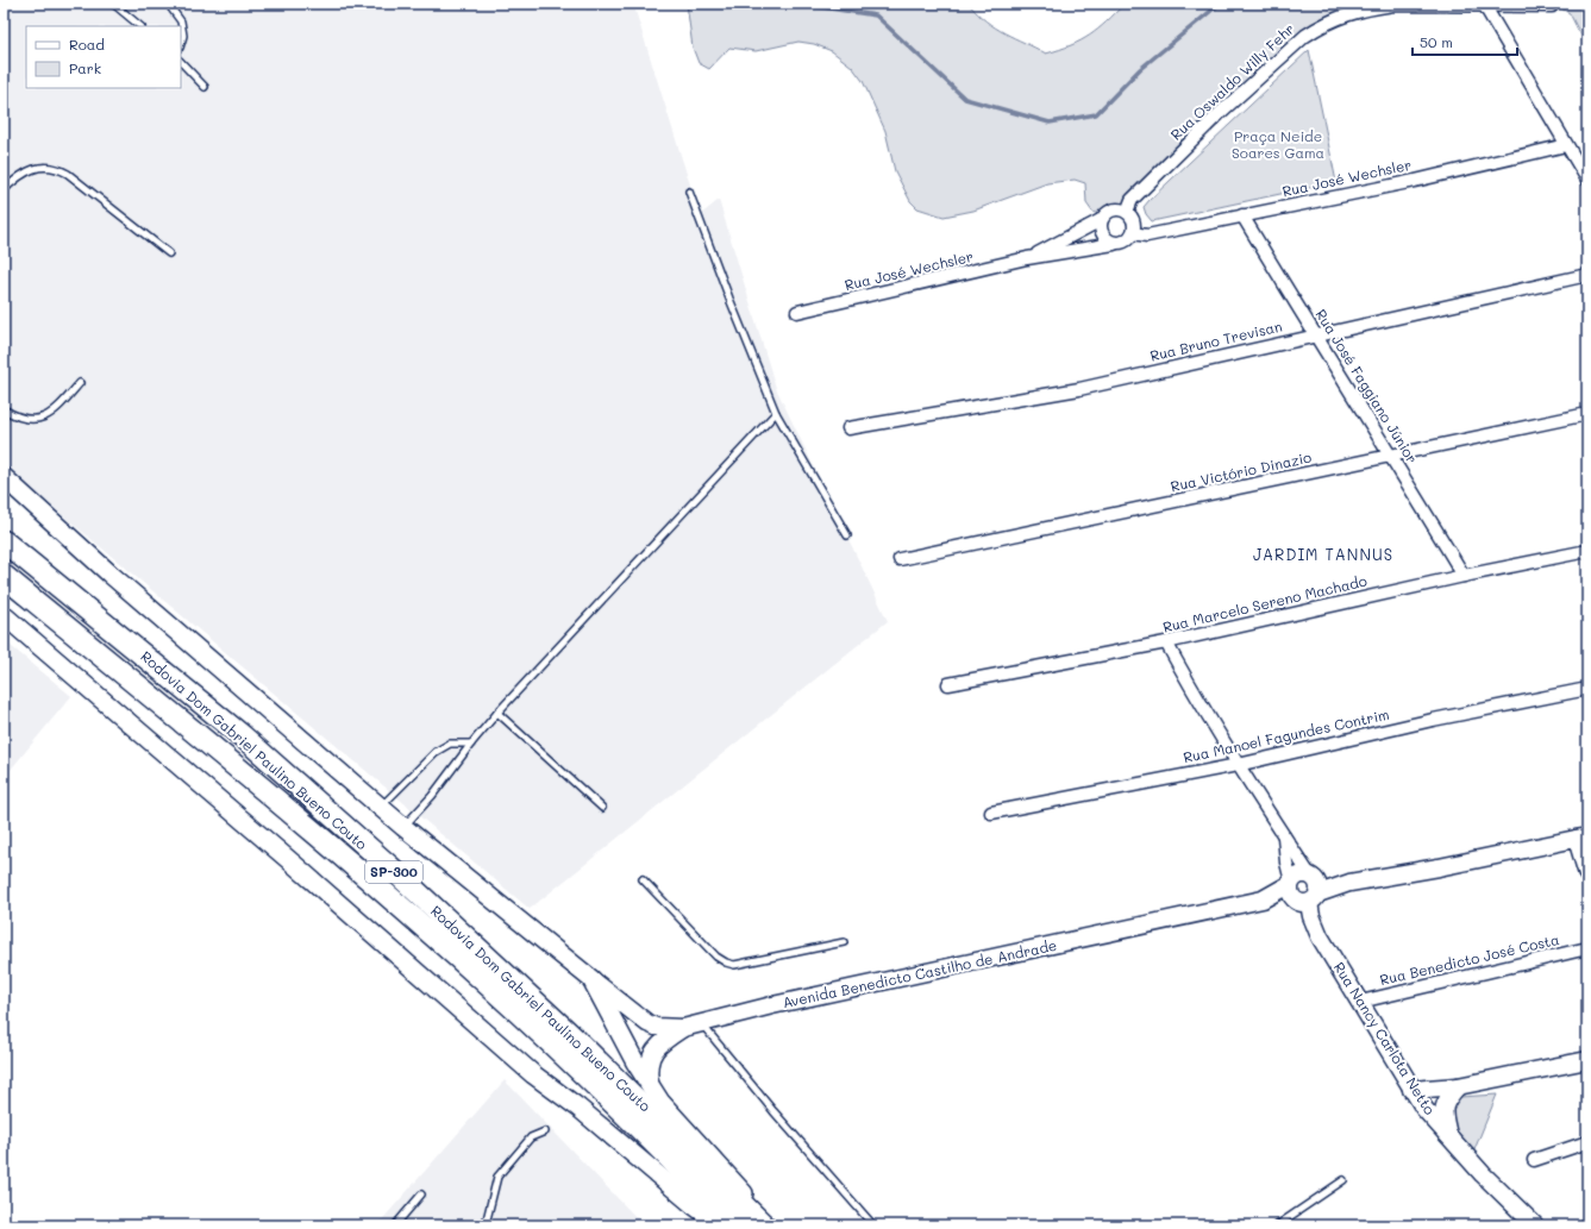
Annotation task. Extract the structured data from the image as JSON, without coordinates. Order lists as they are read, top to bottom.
{
  "streets": {
    "highway": ["Rodovia Dom Gabriel Paulino Bueno Couto", "SP-300"],
    "main road": ["Avenida Benedicto Castilho de Andrade", "Rua Nancy Carlota Netto"],
    "street": [
      "Rua Oswaldo Willy Fehr",
      "Rua José Wechsler",
      "Rua Bruno Trevisan",
      "Rua José Faggiano Júnior",
      "Rua Victório Dinazio",
      "Rua Marcelo Sereno Machado",
      "Rua Manoel Fagundes Contrim",
      "Rua Benedicto José Costa"
    ]
  },
  "crossings": [
    ["Rua Oswaldo Willy Fehr", "Rua José Wechsler"],
    ["Rua José Wechsler", "Rua José Faggiano Júnior"],
    ["Rua Bruno Trevisan", "Rua José Faggiano Júnior"],
    ["Rua José Faggiano Júnior", "Rua Victório Dinazio"],
    ["Rua José Faggiano Júnior", "Rua Marcelo Sereno Machado"],
    ["Rua Benedicto José Costa", "Rua Nancy Carlota Netto"],
    ["Avenida Benedicto Castilho de Andrade", "Rua Nancy Carlota Netto"]
  ],
  "districts": ["JARDIM TANNUS"],
  "parks": ["Praça Neide Soares Gama"],
  "legend": ["Road", "Park"],
  "scale_bar": "50 m"
}
